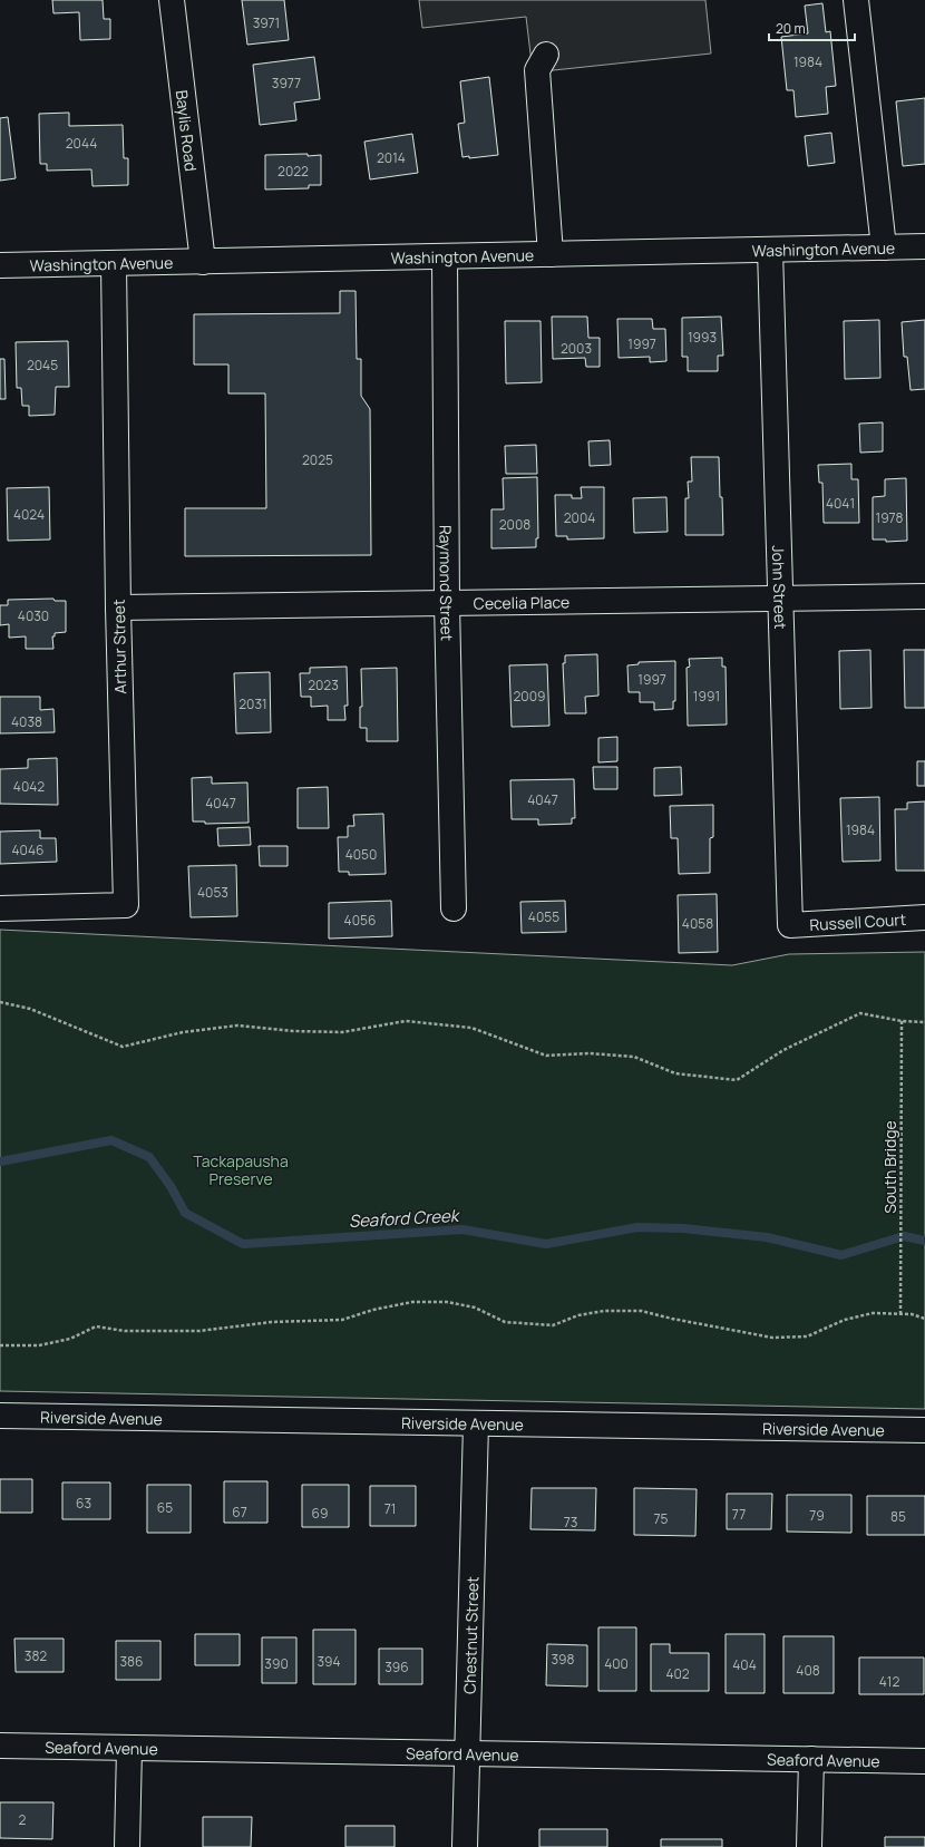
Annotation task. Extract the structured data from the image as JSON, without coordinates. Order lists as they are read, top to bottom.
{
  "streets": {
    "street": [
      "Baylis Road",
      "Washington Avenue",
      "Raymond Street",
      "John Street",
      "Cecelia Place",
      "Arthur Street",
      "Russell Court",
      "Riverside Avenue",
      "Chestnut Street",
      "Seaford Avenue"
    ],
    "path": ["South Bridge"]
  },
  "crossings": [
    ["Baylis Road", "Washington Avenue"],
    ["Washington Avenue", "Raymond Street"],
    ["Washington Avenue", "John Street"],
    ["Washington Avenue", "Arthur Street"],
    ["Raymond Street", "Cecelia Place"],
    ["John Street", "Cecelia Place"],
    ["John Street", "Russell Court"],
    ["Cecelia Place", "Arthur Street"],
    ["Riverside Avenue", "Chestnut Street"],
    ["Chestnut Street", "Seaford Avenue"]
  ],
  "water": ["Seaford Creek"],
  "parks": ["Tackapausha Preserve"],
  "house_numbers": [
    "3971",
    "1984",
    "3977",
    "2044",
    "2014",
    "2022",
    "1993",
    "1997",
    "2003",
    "2045",
    "2025",
    "4041",
    "4024",
    "2004",
    "1978",
    "2008",
    "4030",
    "1997",
    "2023",
    "2009",
    "1991",
    "2031",
    "4038",
    "4042",
    "4047",
    "4047",
    "1984",
    "4046",
    "4050",
    "4053",
    "4055",
    "4056",
    "4058",
    "63",
    "65",
    "71",
    "67",
    "69",
    "77",
    "79",
    "85",
    "75",
    "73",
    "382",
    "398",
    "386",
    "394",
    "390",
    "400",
    "404",
    "396",
    "408",
    "402",
    "412",
    "2"
  ],
  "scale_bar": "20 m"
}
